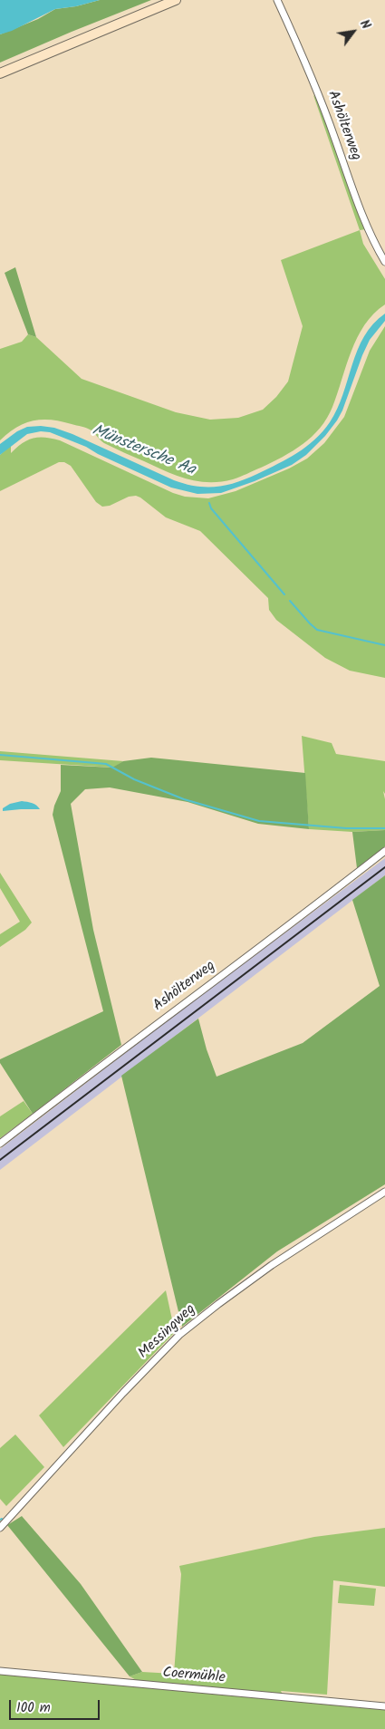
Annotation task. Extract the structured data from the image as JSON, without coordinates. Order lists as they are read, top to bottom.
{
  "streets": {
    "street": ["Ashölterweg", "Messingweg", "Coermühle"]
  },
  "water": ["Münstersche Aa"],
  "scale_bar": "100 m",
  "north": "top right"
}
